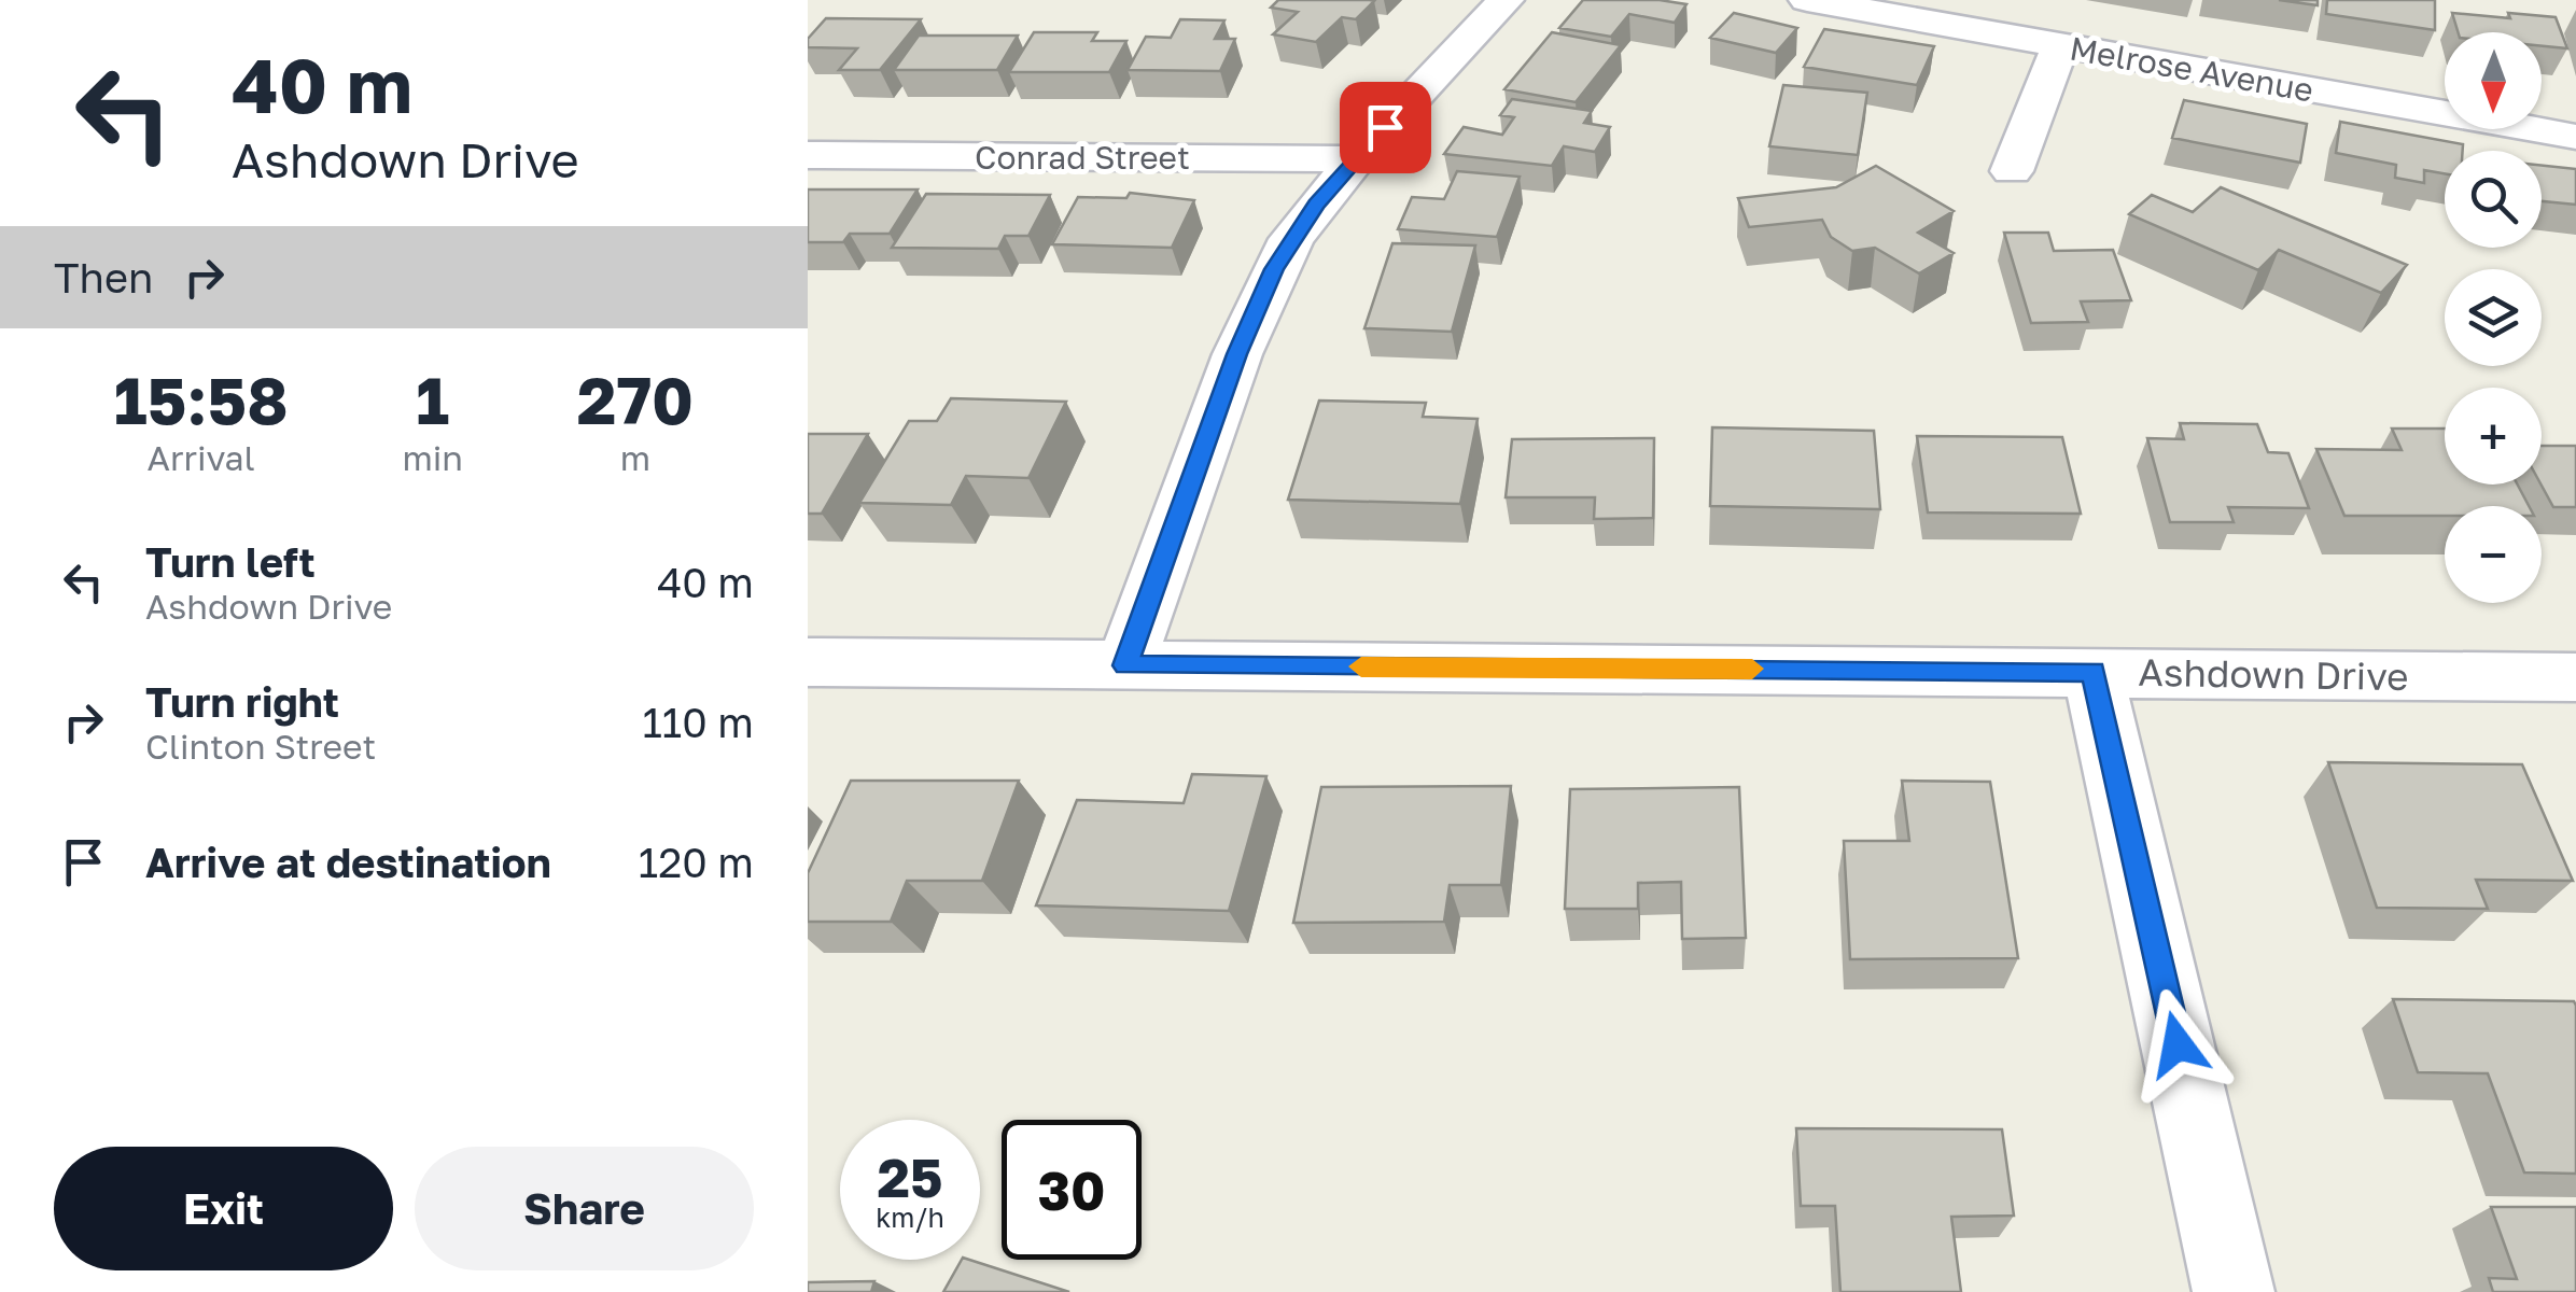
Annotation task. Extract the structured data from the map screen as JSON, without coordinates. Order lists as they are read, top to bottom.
{
  "streets": {
    "street": ["Melrose Avenue", "Conrad Street", "Ashdown Drive"]
  },
  "north": "bottom",
  "page": {
    "turn": ["40 m", "Ashdown Drive"],
    "map_buttons": ["+", "−"],
    "then": "Then",
    "eta": [
      "15:58",
      "Arrival",
      "1",
      "min",
      "270",
      "m"
    ],
    "list": [
      {
        "name": "Turn left",
        "note": "Ashdown Drive",
        "value": "40 m"
      },
      {
        "name": "Turn right",
        "note": "Clinton Street",
        "value": "110 m"
      },
      {
        "name": "Arrive at destination",
        "value": "120 m"
      }
    ],
    "speed": "25 km/h",
    "limit": "30",
    "buttons": ["Exit", "Share"]
  }
}
